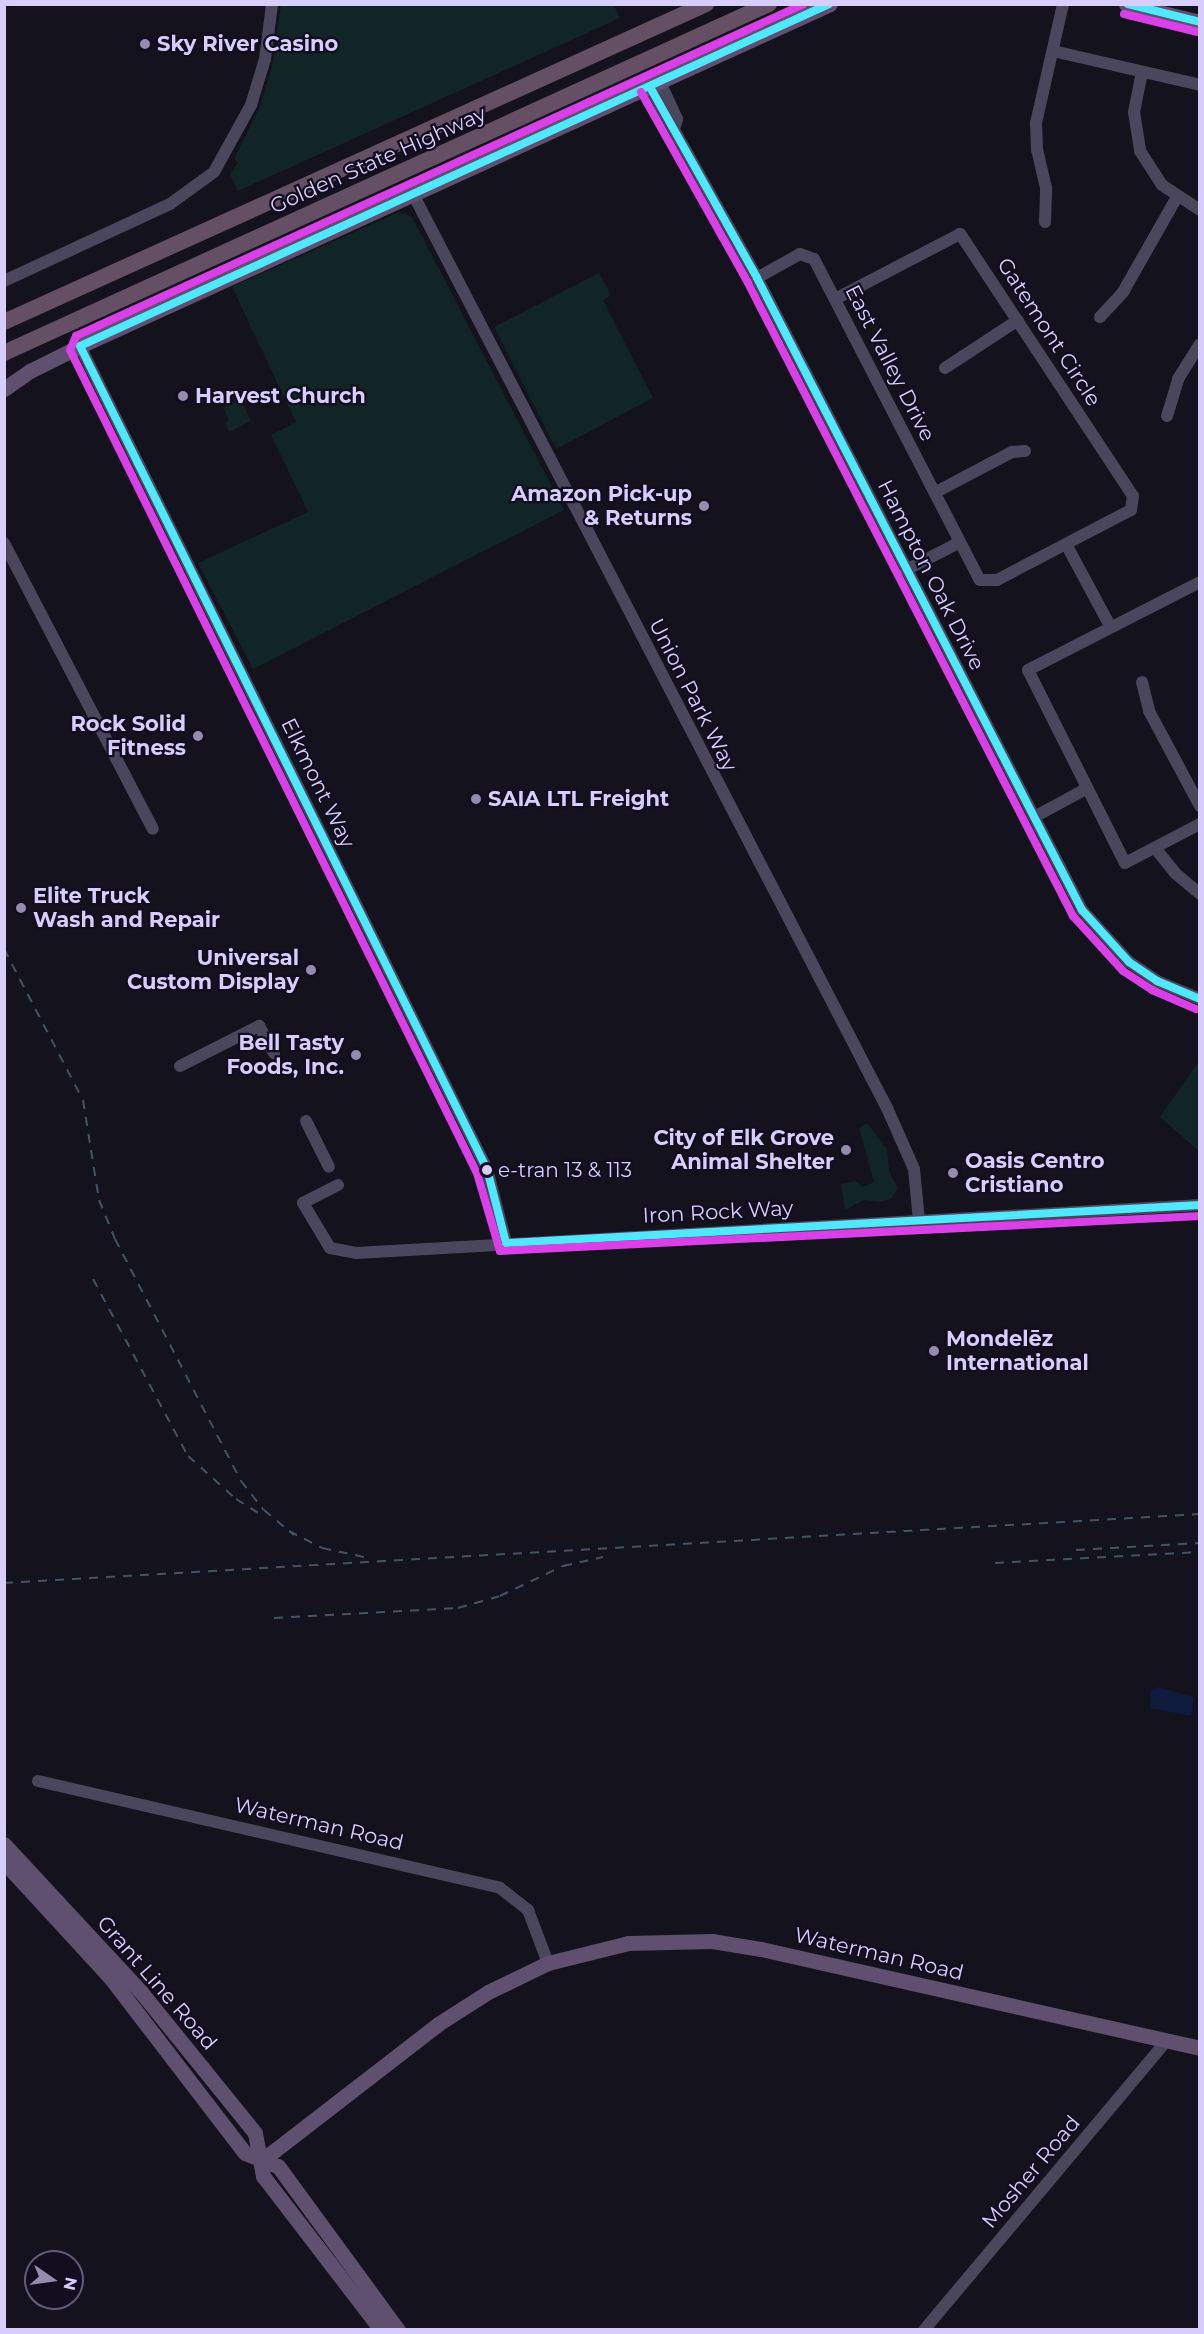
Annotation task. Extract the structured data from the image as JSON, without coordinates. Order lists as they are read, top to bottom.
{
  "streets": {
    "highway": ["Golden State Highway"],
    "main road": ["Waterman Road", "Grant Line Road"],
    "street": [
      "Gatemont Circle",
      "East Valley Drive",
      "Hampton Oak Drive",
      "Union Park Way",
      "Elkmont Way",
      "Iron Rock Way",
      "Mosher Road"
    ]
  },
  "crossings": [
    ["Gatemont Circle", "East Valley Drive"],
    ["East Valley Drive", "Hampton Oak Drive"],
    ["Union Park Way", "Iron Rock Way"],
    ["Elkmont Way", "Iron Rock Way"],
    ["Waterman Road", "Grant Line Road"],
    ["Waterman Road", "Mosher Road"]
  ],
  "places": [
    "Sky River Casino",
    "Harvest Church",
    "Amazon Pick-up & Returns",
    "Rock Solid Fitness",
    "SAIA LTL Freight",
    "Elite Truck Wash and Repair",
    "Universal Custom Display",
    "Bell Tasty Foods, Inc.",
    "City of Elk Grove Animal Shelter",
    "e-tran 13 & 113",
    "Oasis Centro Cristiano",
    "Mondelēz International"
  ],
  "lines": ["transit line 13", "transit line 113"],
  "north": "right"
}
